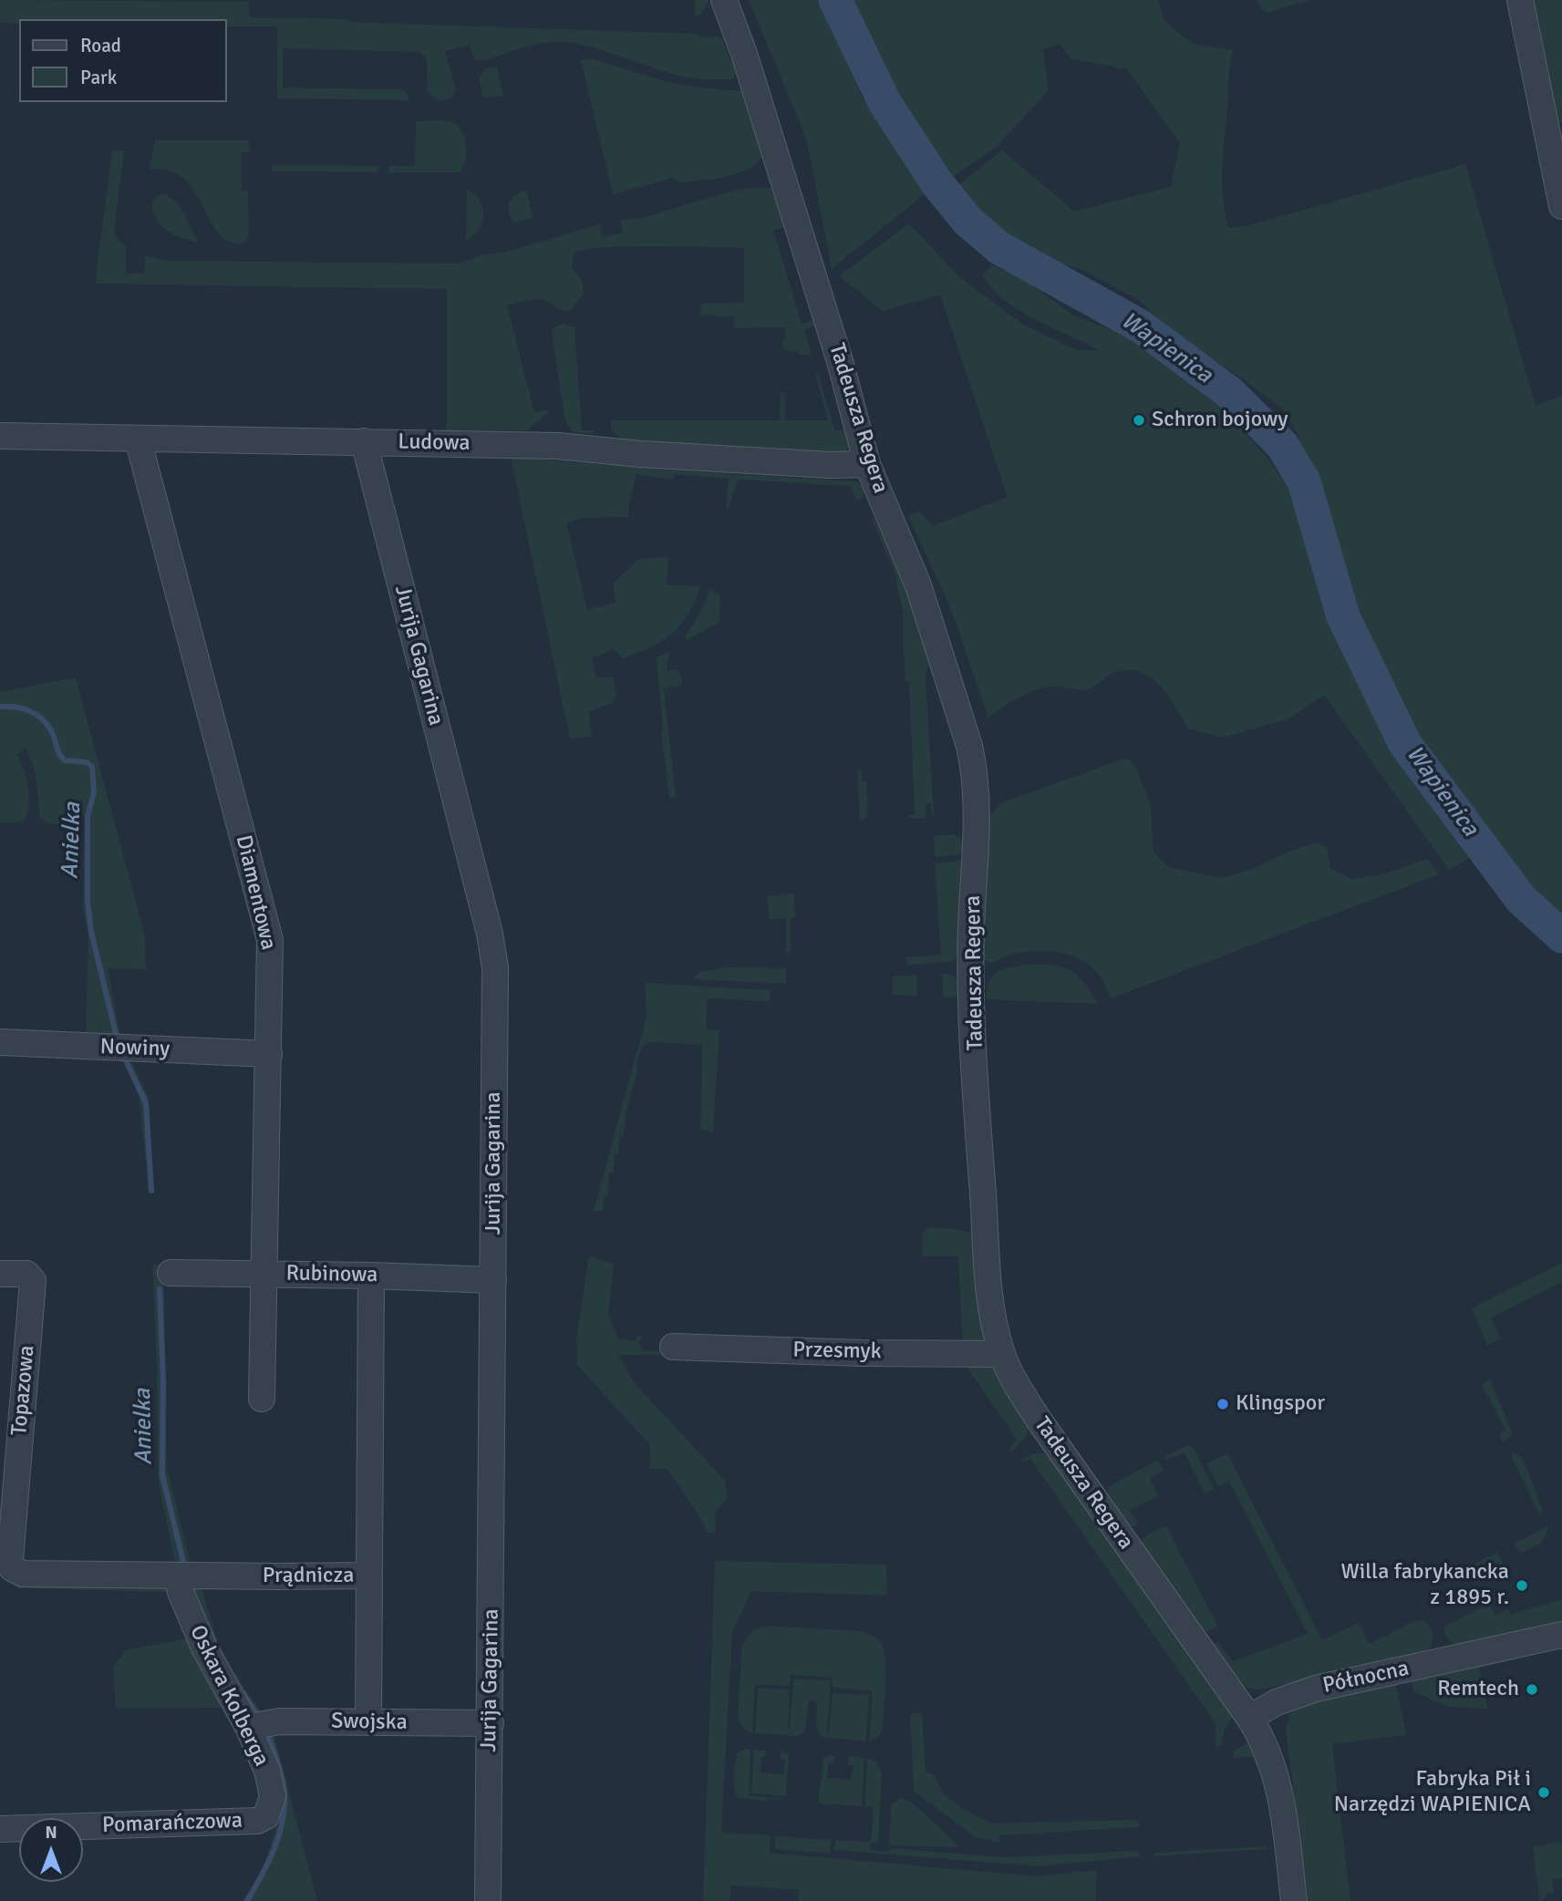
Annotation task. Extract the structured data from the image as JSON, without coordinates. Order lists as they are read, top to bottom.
{
  "streets": {
    "street": [
      "Tadeusza Regera",
      "Ludowa",
      "Jurija Gagarina",
      "Diamentowa",
      "Nowiny",
      "Rubinowa",
      "Przesmyk",
      "Topazowa",
      "Prądnicza",
      "Północna",
      "Oskara Kolberga",
      "Swojska",
      "Pomarańczowa"
    ]
  },
  "crossings": [
    ["Tadeusza Regera", "Ludowa"],
    ["Tadeusza Regera", "Przesmyk"],
    ["Tadeusza Regera", "Północna"],
    ["Ludowa", "Jurija Gagarina"],
    ["Ludowa", "Diamentowa"],
    ["Jurija Gagarina", "Rubinowa"],
    ["Jurija Gagarina", "Swojska"],
    ["Diamentowa", "Nowiny"],
    ["Diamentowa", "Rubinowa"],
    ["Rubinowa", "Prądnicza"],
    ["Topazowa", "Prądnicza"],
    ["Prądnicza", "Oskara Kolberga"],
    ["Oskara Kolberga", "Swojska"],
    ["Oskara Kolberga", "Pomarańczowa"]
  ],
  "water": ["Wapienica", "Anielka"],
  "places": [
    "Schron bojowy",
    "Klingspor",
    "Willa fabrykancka z 1895 r.",
    "Remtech",
    "Fabryka Pił i Narzędzi WAPIENICA"
  ],
  "legend": ["Road", "Park"],
  "north": "top"
}
